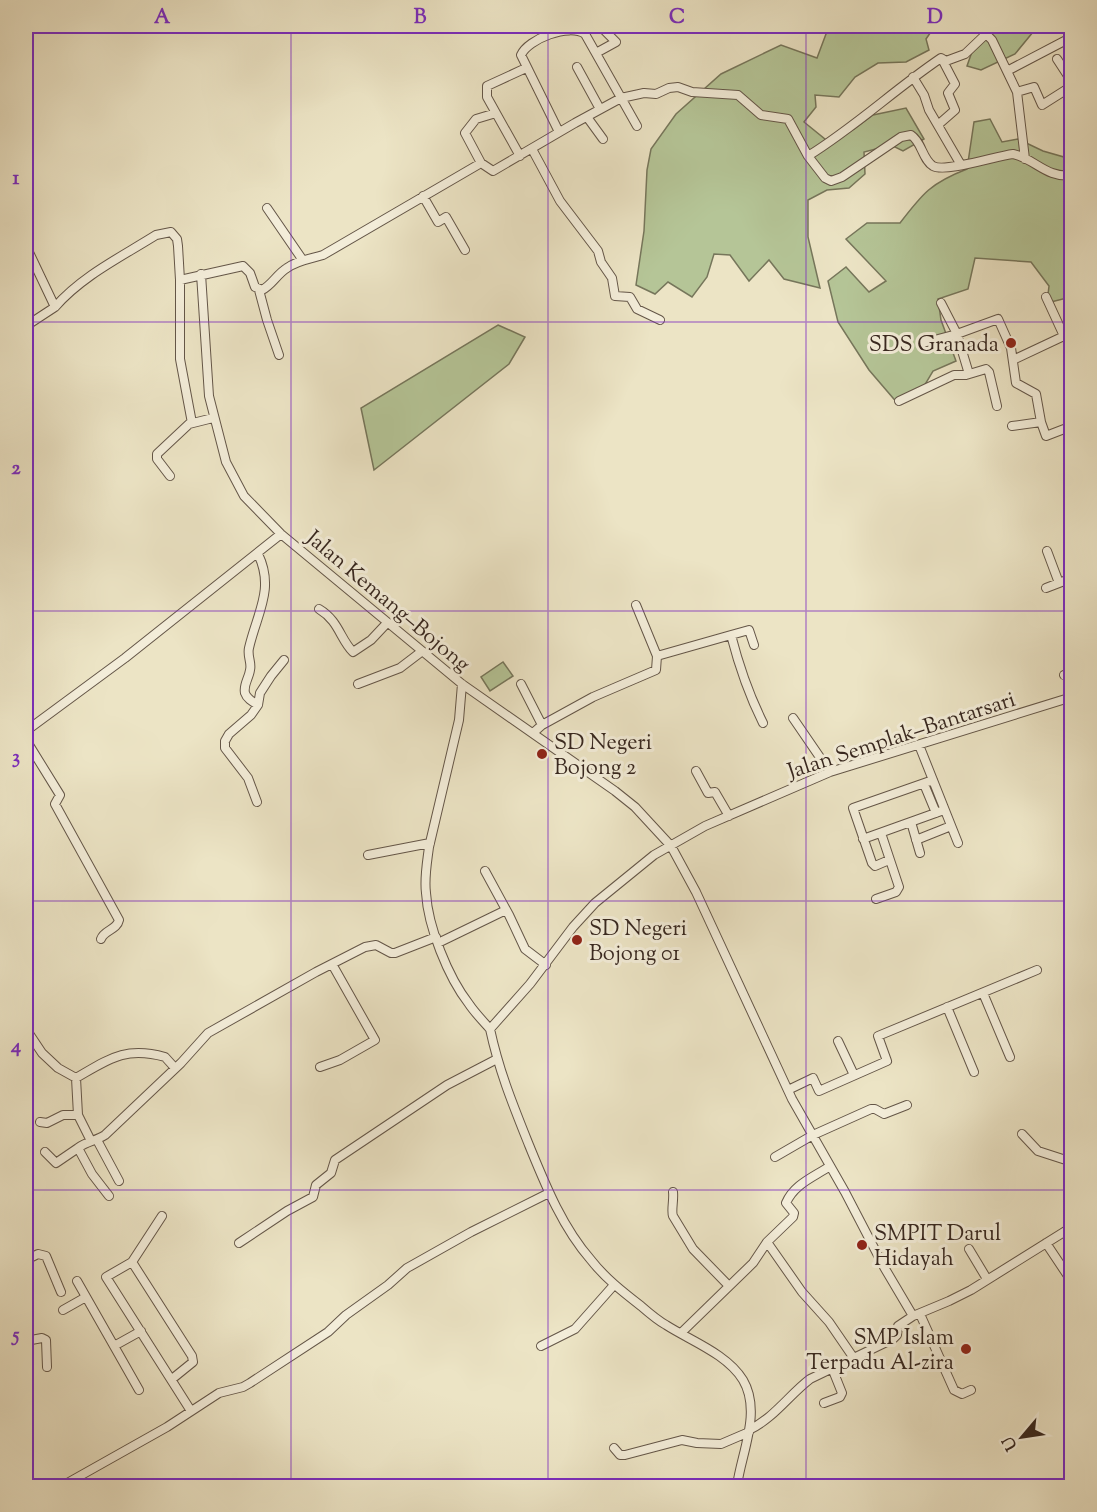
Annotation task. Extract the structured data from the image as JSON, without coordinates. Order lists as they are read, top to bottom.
{
  "streets": {
    "street": ["Jalan Kemang–Bojong", "Jalan Semplak–Bantarsari"]
  },
  "crossings": [
    ["Jalan Kemang–Bojong", "Jalan Semplak–Bantarsari"]
  ],
  "places": [
    "SDS Granada",
    "SD Negeri Bojong 2",
    "SD Negeri Bojong 01",
    "SMPIT Darul Hidayah",
    "SMP Islam Terpadu Al-zira"
  ],
  "north": "bottom left",
  "grid": {
    "columns": [
      "A",
      "B",
      "C",
      "D"
    ],
    "rows": [
      "1",
      "2",
      "3",
      "4",
      "5"
    ]
  }
}
